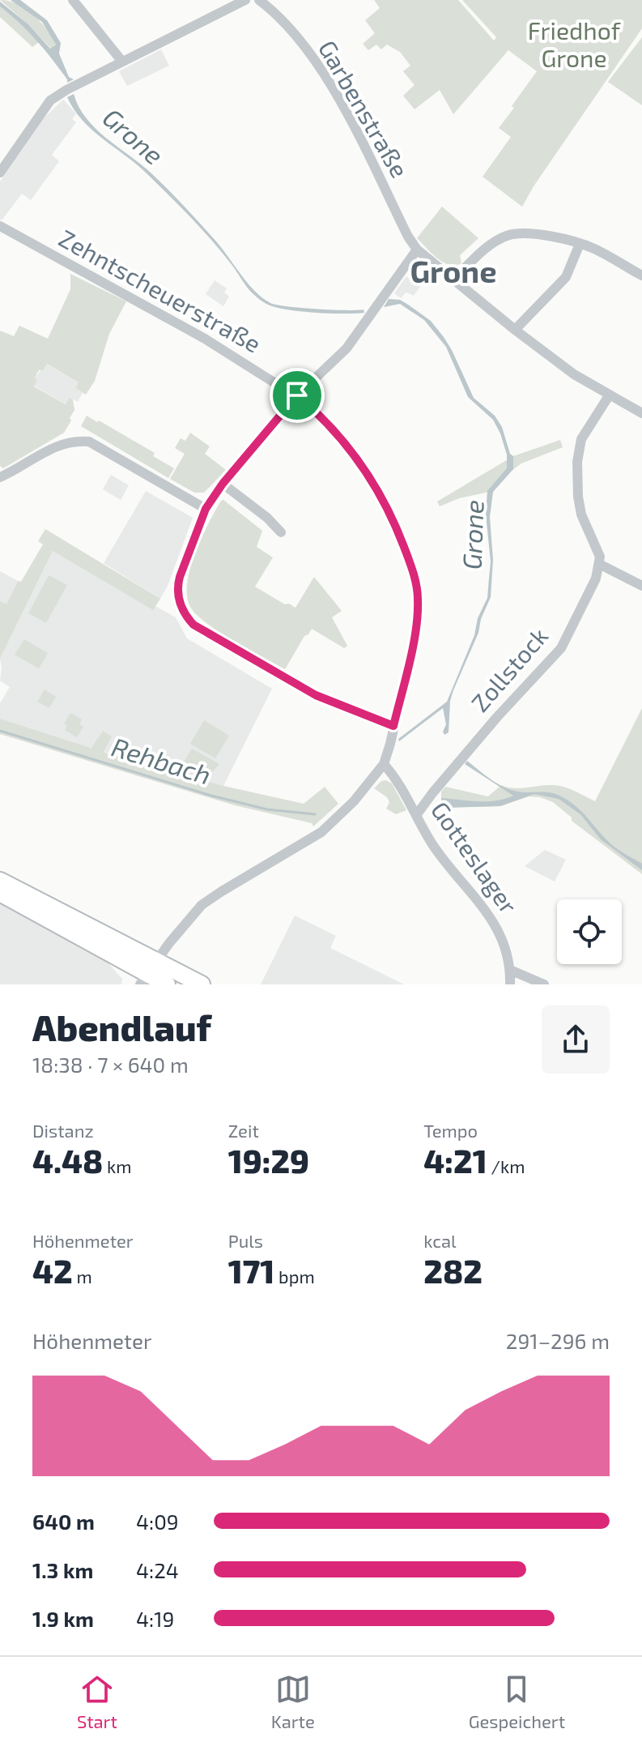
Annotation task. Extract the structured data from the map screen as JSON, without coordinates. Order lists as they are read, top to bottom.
{
  "streets": {
    "street": [
      "Garbenstraße",
      "Zehntscheuerstraße",
      "Zollstock",
      "Gotteslager"
    ]
  },
  "crossings": [
    ["Zehntscheuerstraße", "Gotteslager"],
    ["Zollstock", "Gotteslager"]
  ],
  "districts": ["Grone"],
  "water": ["Grone", "Rehbach"],
  "parks": ["Friedhof Grone"],
  "page": {
    "heading": ["Abendlauf", "18:38 · 7 × 640 m"],
    "stats": [
      ["Distanz", "4.48 km"],
      ["Zeit", "19:29"],
      ["Tempo", "4:21 /km"],
      ["Höhenmeter", "42 m"],
      ["Puls", "171 bpm"],
      ["kcal", "282"]
    ],
    "chart": ["Höhenmeter", "291–296 m"],
    "list": [
      {
        "name": "640 m",
        "note": "4:09"
      },
      {
        "name": "1.3 km",
        "note": "4:24"
      },
      {
        "name": "1.9 km",
        "note": "4:19"
      }
    ],
    "tabs": ["Start", "Karte", "Gespeichert"]
  }
}
